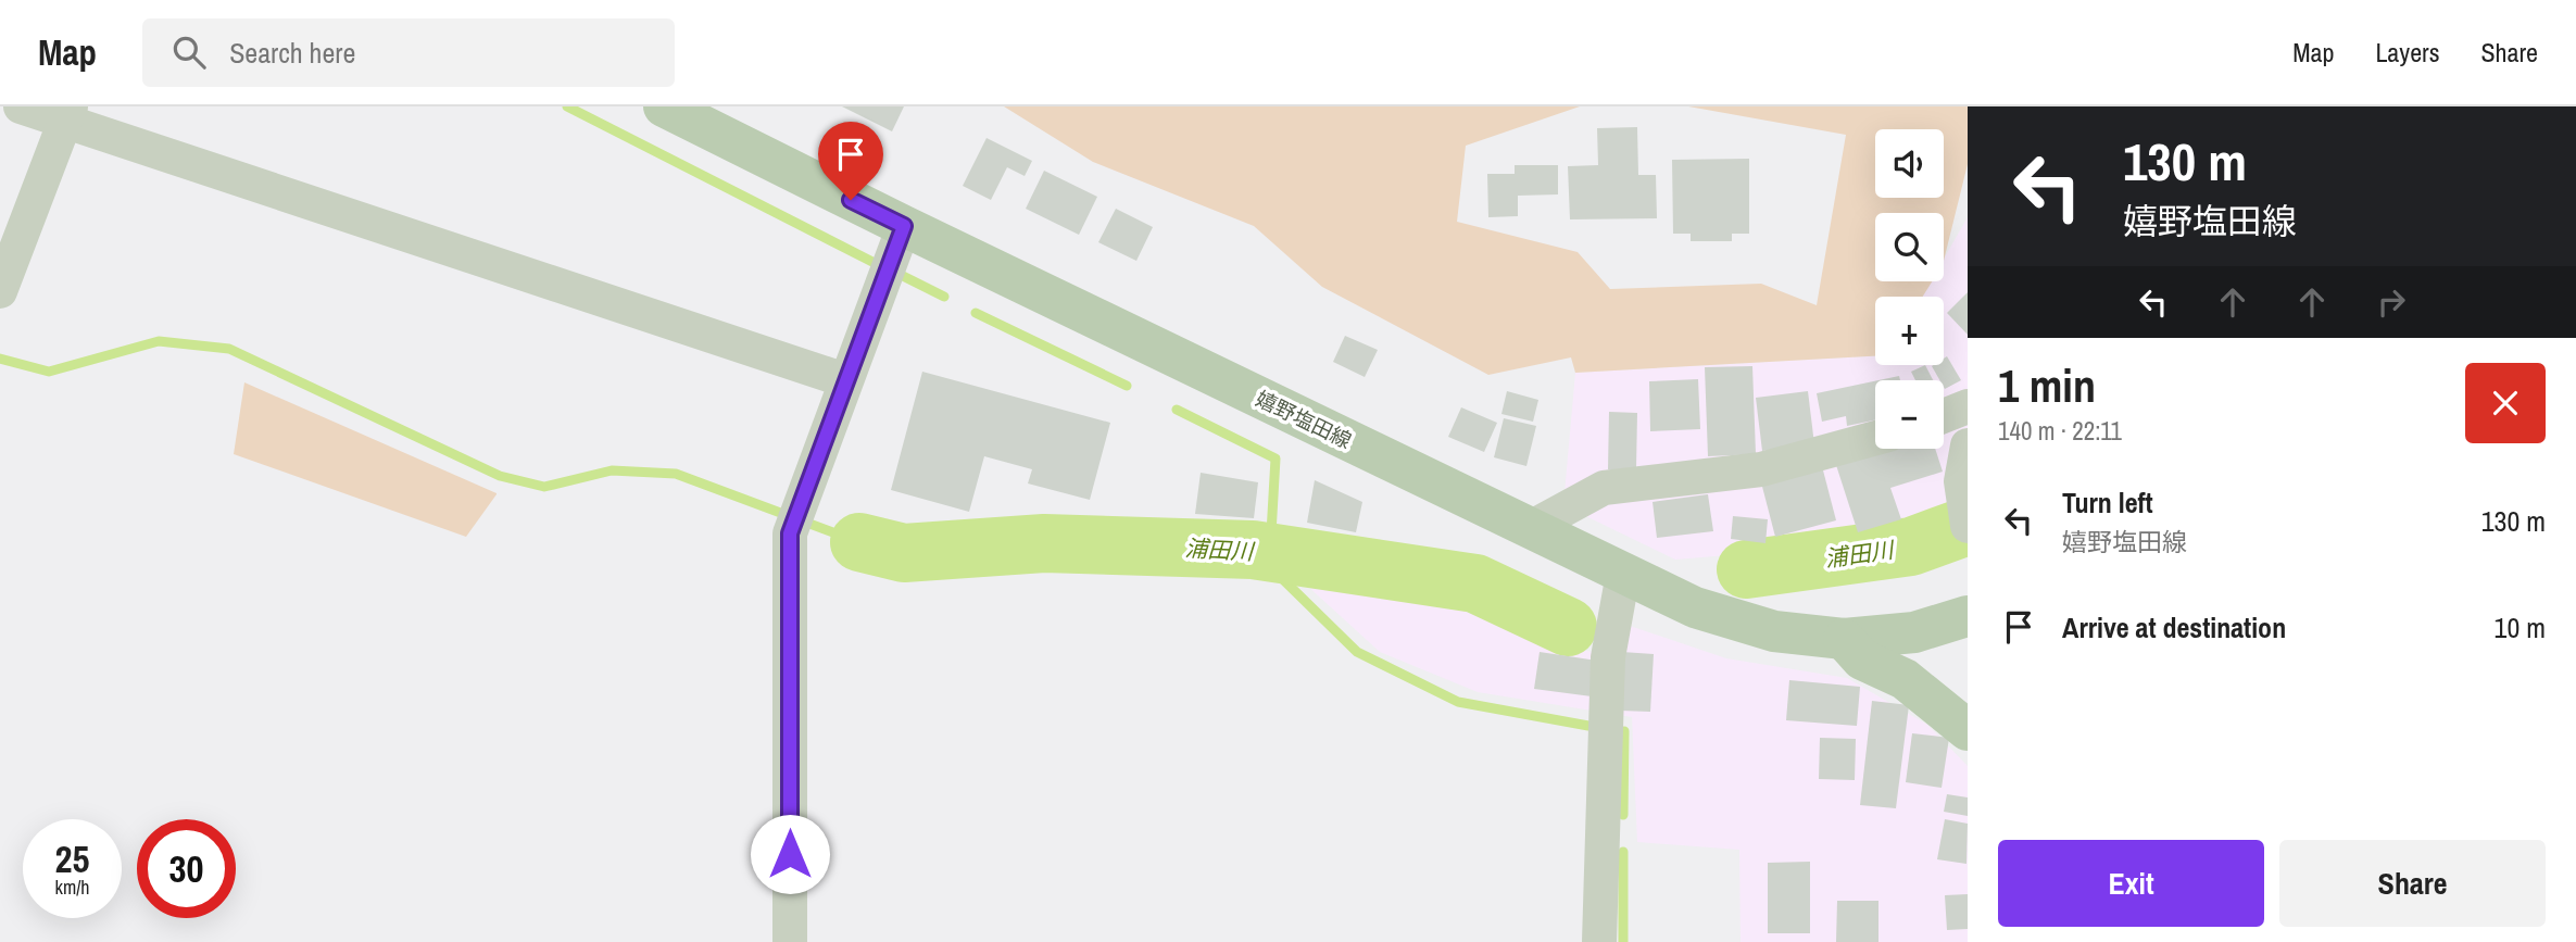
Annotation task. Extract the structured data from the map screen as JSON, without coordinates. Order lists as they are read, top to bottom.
{
  "streets": {
    "main road": ["嬉野塩田線"]
  },
  "water": ["浦田川"],
  "page": {
    "header": "Map",
    "search": "Search here",
    "nav": ["Map", "Layers", "Share"],
    "turn": ["130 m", "嬉野塩田線"],
    "map_buttons": ["+", "−"],
    "heading": ["1 min", "140 m · 22:11"],
    "list": [
      {
        "name": "Turn left",
        "note": "嬉野塩田線",
        "value": "130 m"
      },
      {
        "name": "Arrive at destination",
        "value": "10 m"
      }
    ],
    "speed": "25 km/h",
    "limit": "30",
    "buttons": ["Exit", "Share"]
  }
}
